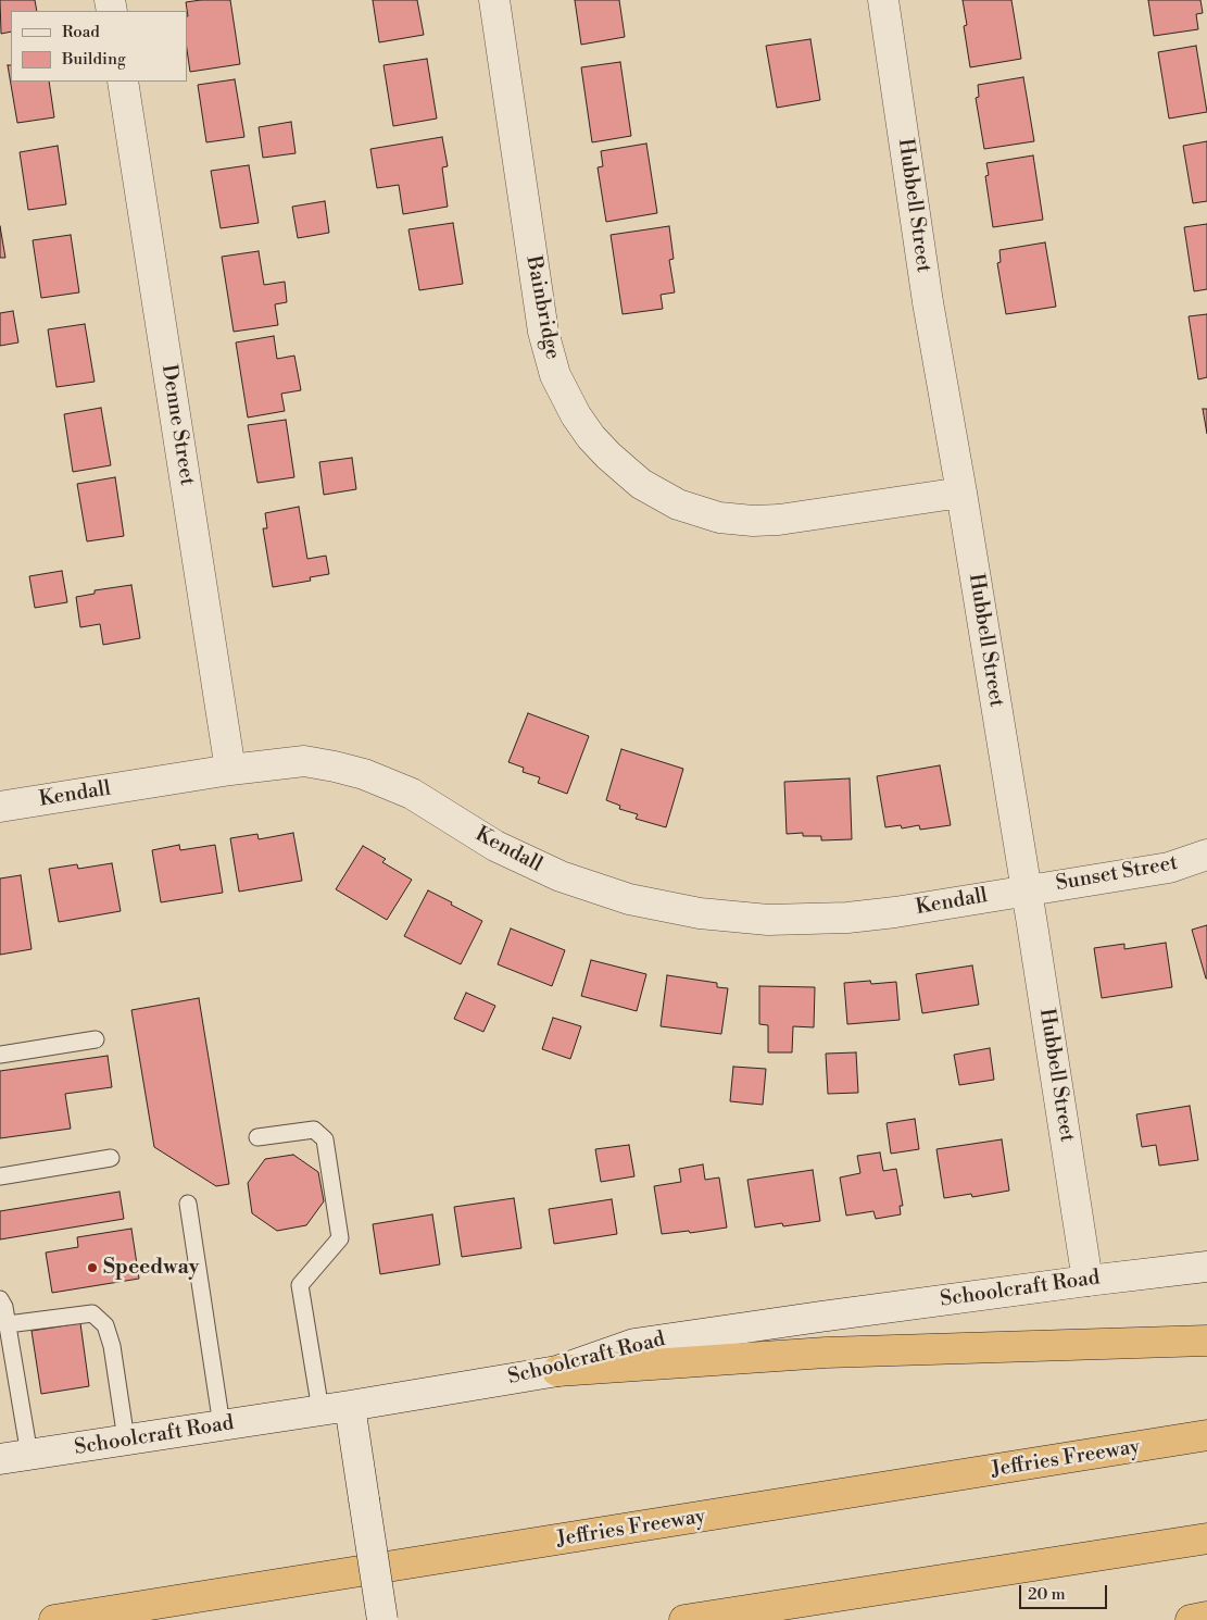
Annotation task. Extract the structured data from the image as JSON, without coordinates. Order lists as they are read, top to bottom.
{
  "streets": {
    "highway": ["Jeffries Freeway"],
    "street": [
      "Hubbell Street",
      "Bainbridge",
      "Denne Street",
      "Kendall",
      "Sunset Street",
      "Schoolcraft Road"
    ]
  },
  "crossings": [
    ["Hubbell Street", "Bainbridge"],
    ["Hubbell Street", "Kendall"],
    ["Hubbell Street", "Sunset Street"],
    ["Hubbell Street", "Schoolcraft Road"],
    ["Denne Street", "Kendall"],
    ["Kendall", "Sunset Street"]
  ],
  "places": ["Speedway"],
  "legend": ["Road", "Building"],
  "scale_bar": "20 m"
}
